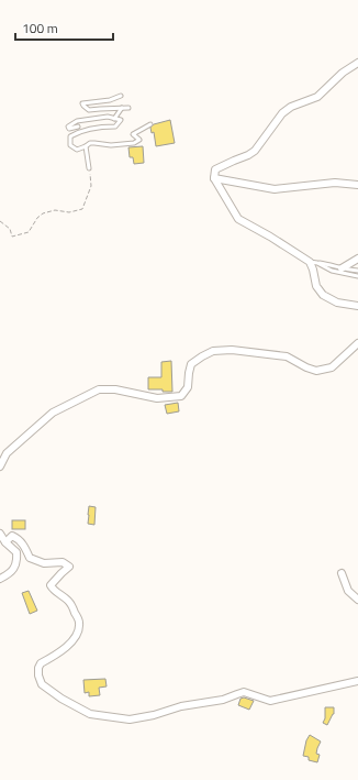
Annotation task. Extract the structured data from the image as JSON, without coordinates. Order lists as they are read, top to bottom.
{
  "scale_bar": "100 m"
}
